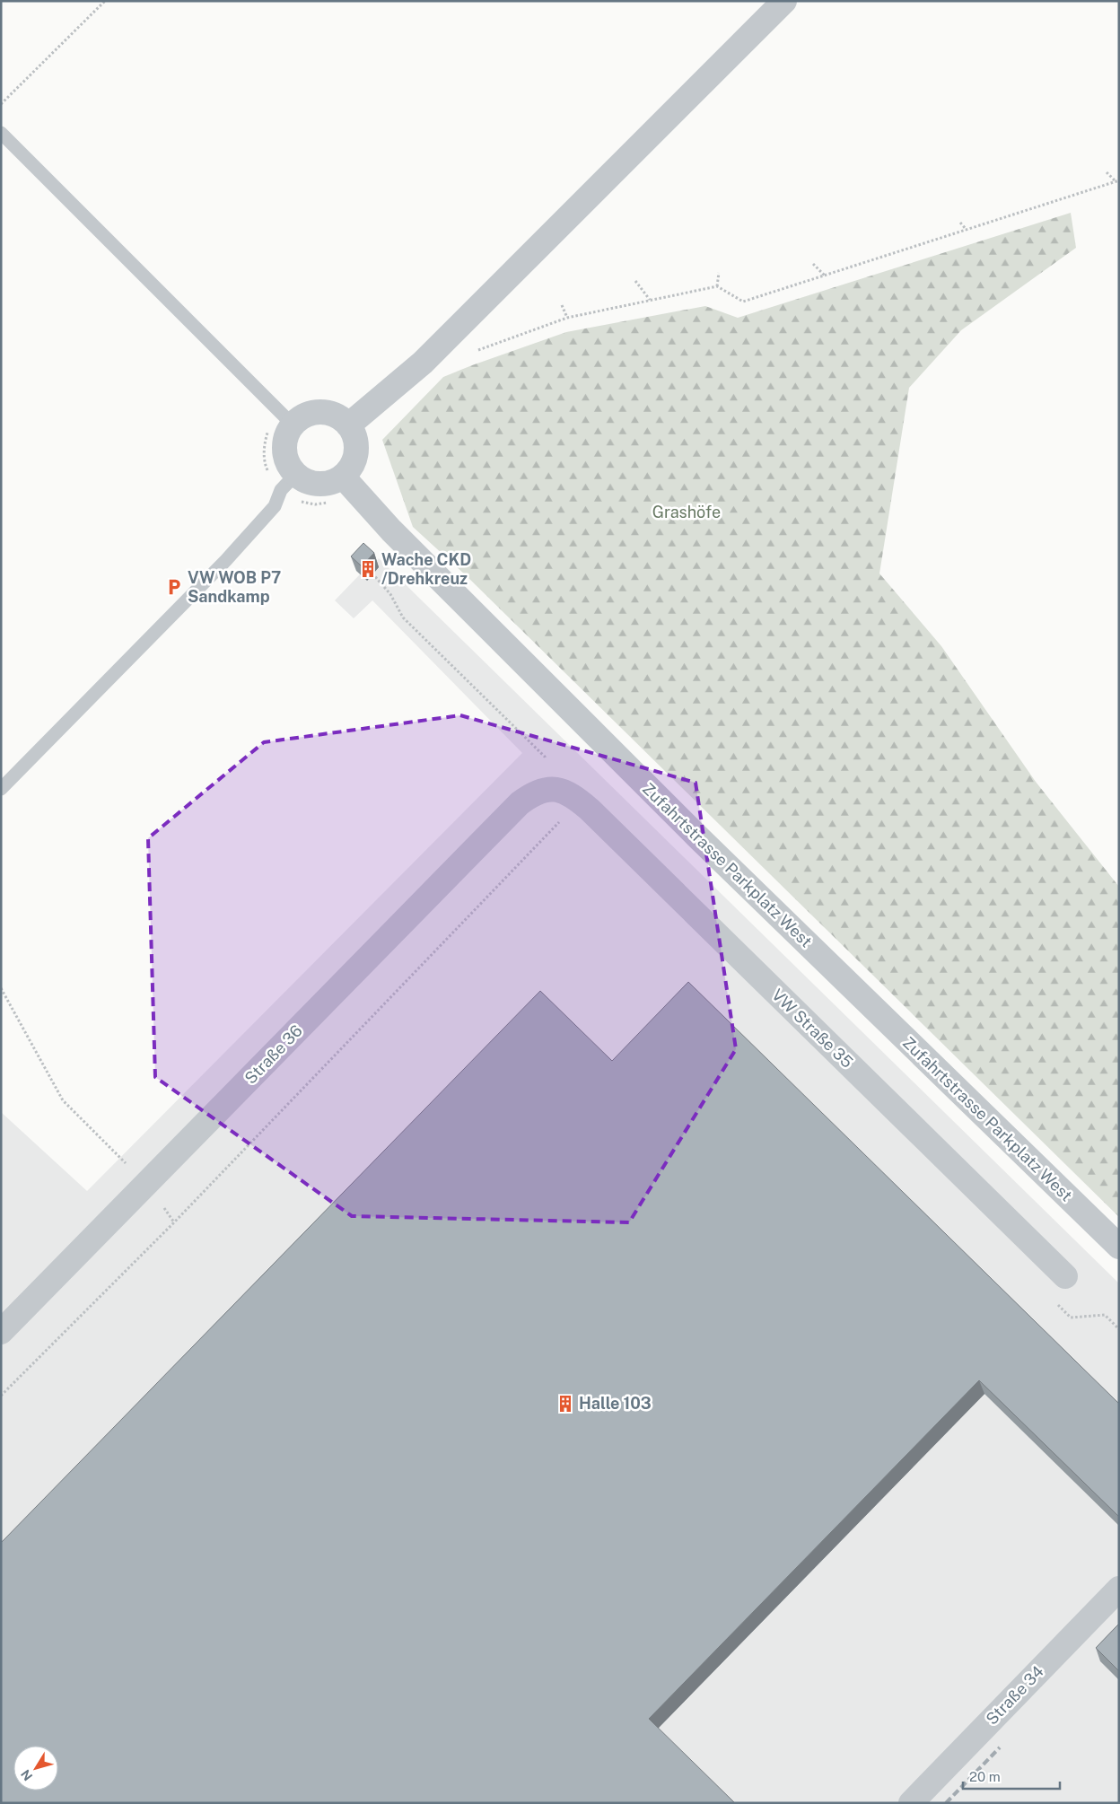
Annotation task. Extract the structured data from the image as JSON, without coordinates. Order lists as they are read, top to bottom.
{
  "streets": {
    "street": [
      "Zufahrtstrasse Parkplatz West",
      "VW Straße 35",
      "Straße 36",
      "Straße 34"
    ]
  },
  "crossings": [
    ["VW Straße 35", "Straße 36"]
  ],
  "parks": ["Grashöfe"],
  "places": {
    "building": ["Wache CKD /Drehkreuz", "Halle 103"],
    "parking": ["VW WOB P7 Sandkamp"]
  },
  "scale_bar": "20 m",
  "north": "bottom left"
}
